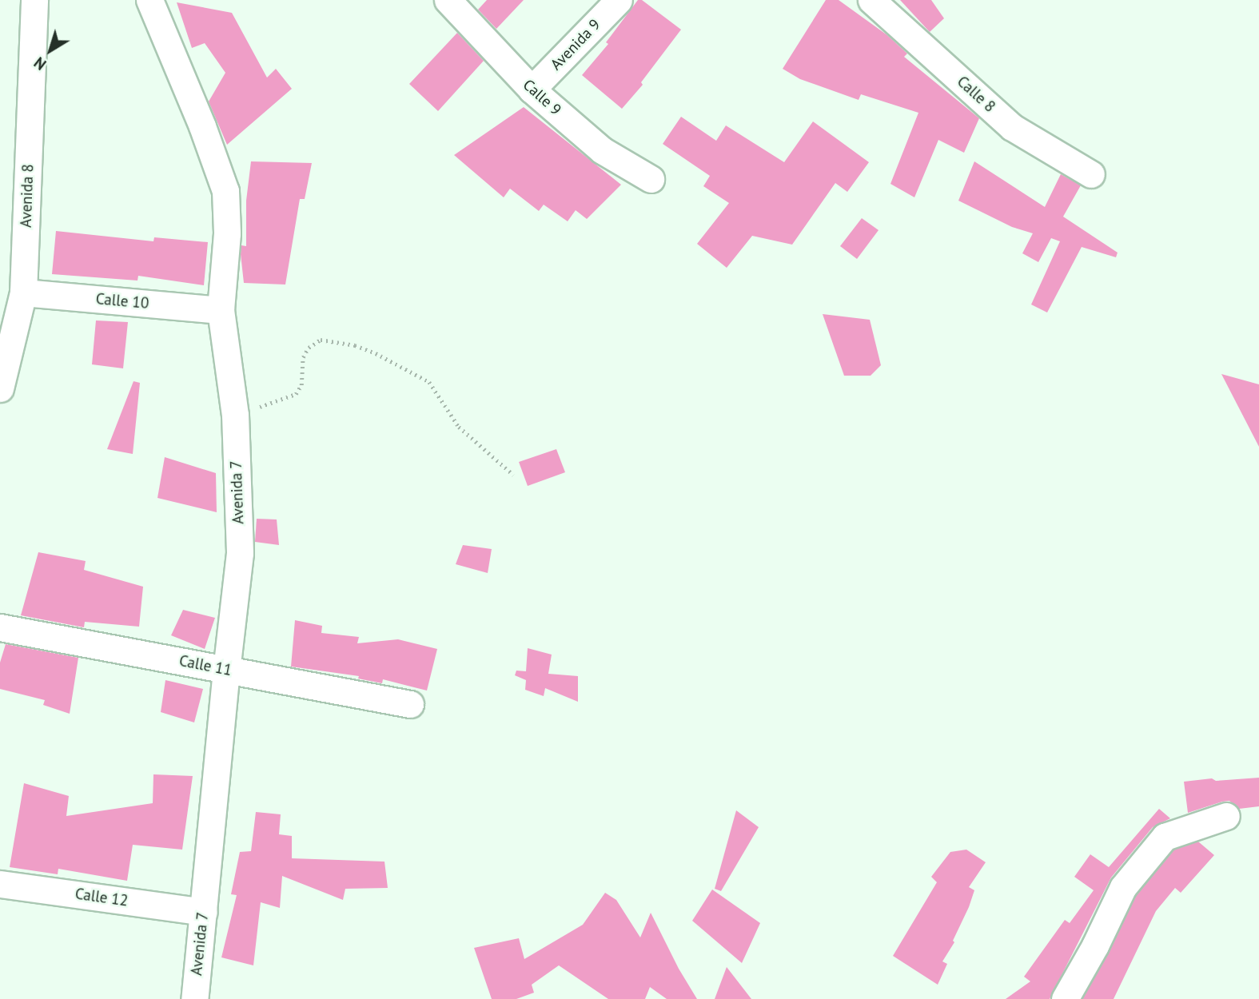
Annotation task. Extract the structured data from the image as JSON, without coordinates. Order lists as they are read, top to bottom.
{
  "streets": {
    "street": [
      "Avenida 9",
      "Calle 8",
      "Calle 9",
      "Avenida 8",
      "Calle 10",
      "Avenida 7",
      "Calle 11",
      "Calle 12"
    ]
  },
  "crossings": [
    ["Avenida 9", "Calle 9"],
    ["Avenida 8", "Calle 10"],
    ["Calle 10", "Avenida 7"],
    ["Avenida 7", "Calle 11"],
    ["Avenida 7", "Calle 12"]
  ],
  "north": "bottom left"
}
